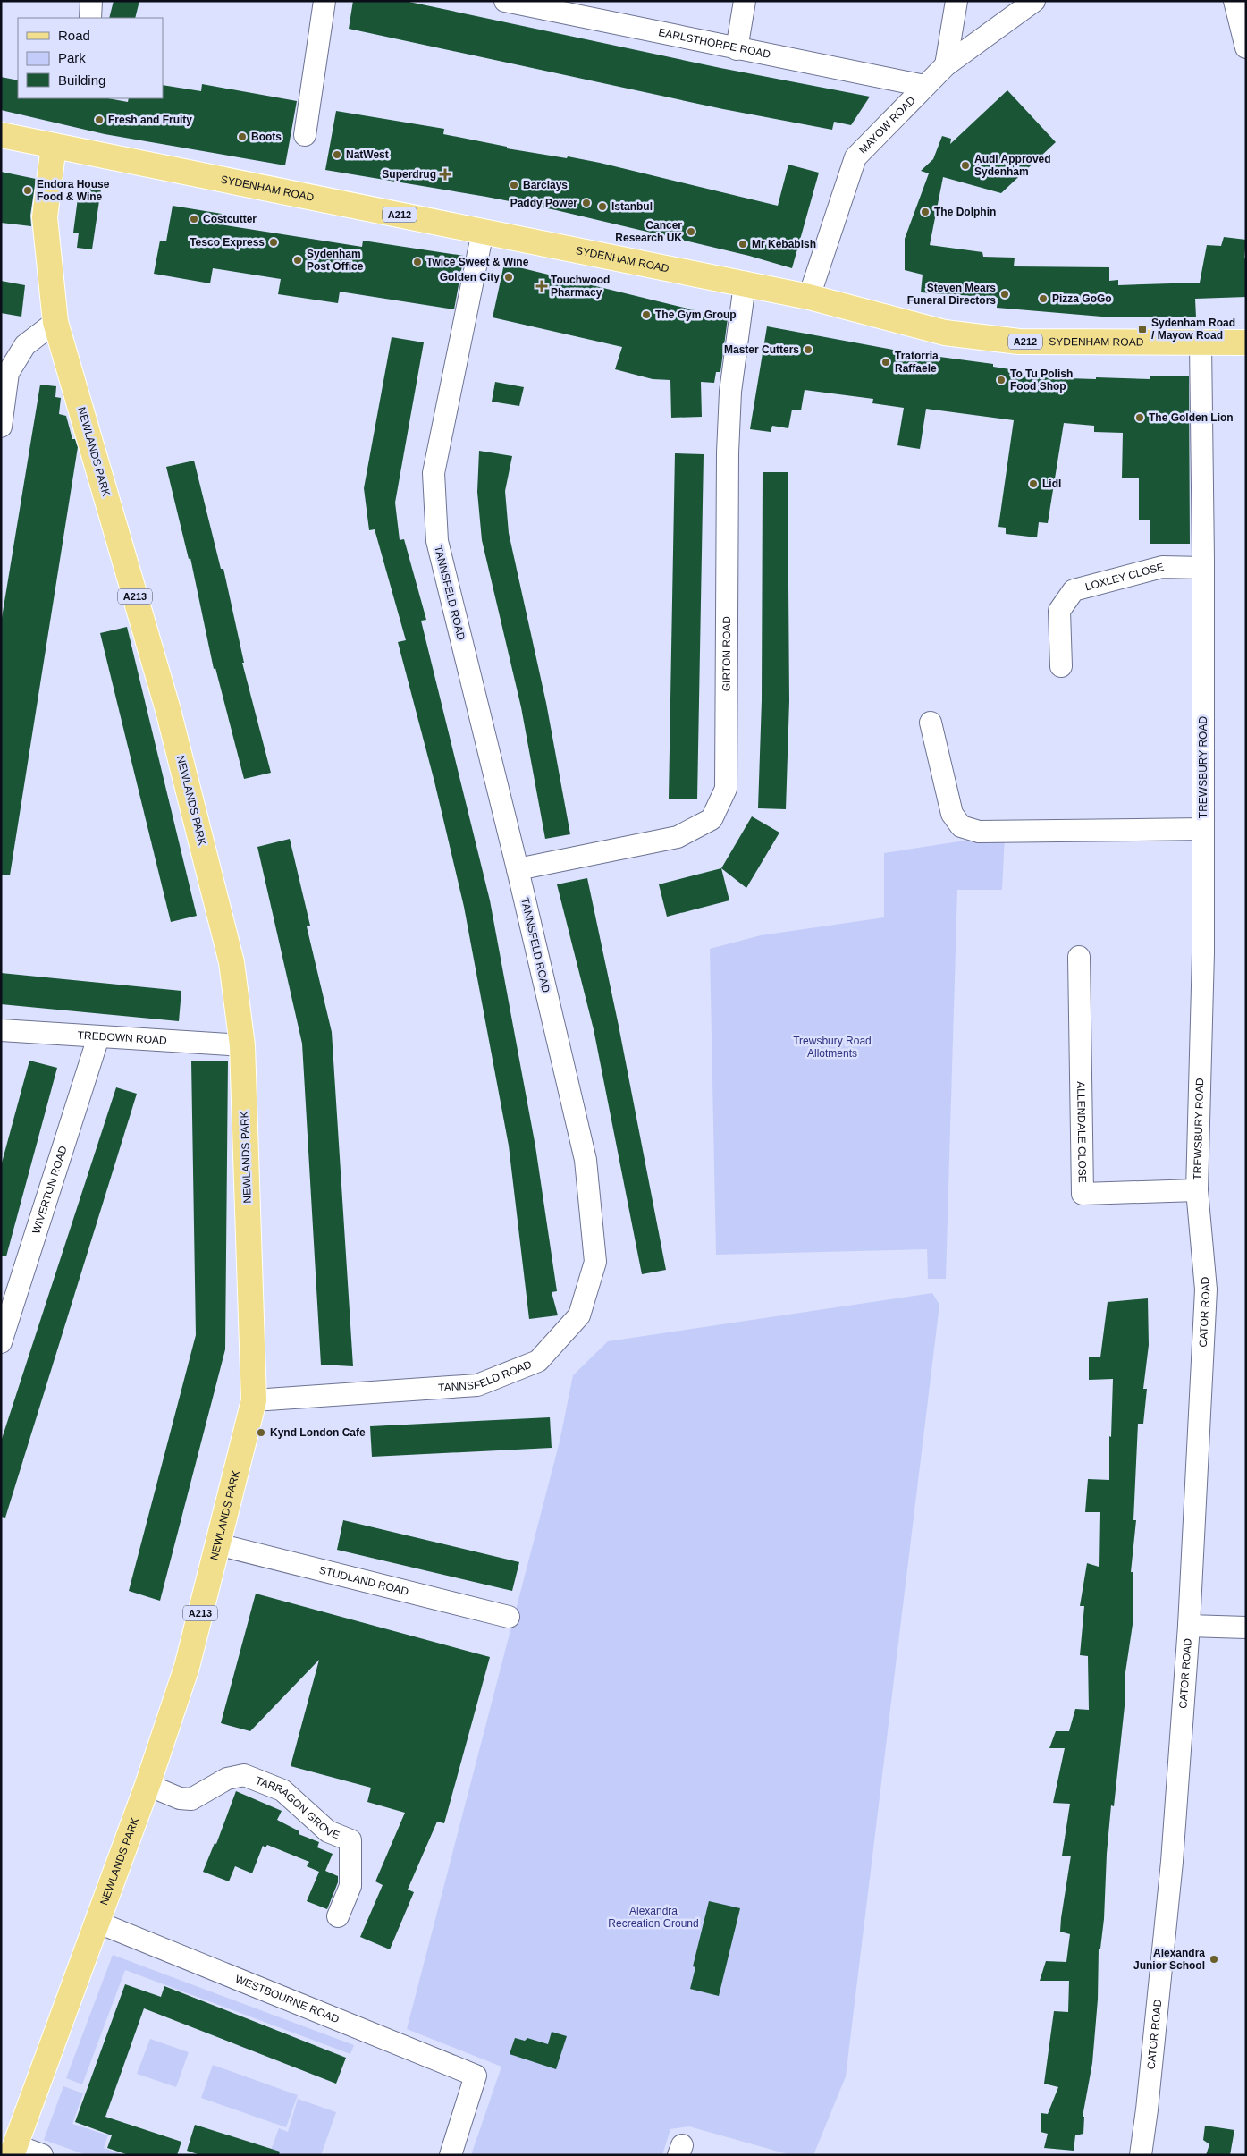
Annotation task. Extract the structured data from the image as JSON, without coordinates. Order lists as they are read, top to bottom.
{
  "streets": {
    "main road": [
      "SYDENHAM ROAD",
      "A212",
      "NEWLANDS PARK",
      "A213"
    ],
    "street": [
      "EARLSTHORPE ROAD",
      "MAYOW ROAD",
      "LOXLEY CLOSE",
      "TANNSFELD ROAD",
      "GIRTON ROAD",
      "TREWSBURY ROAD",
      "TREDOWN ROAD",
      "ALLENDALE CLOSE",
      "WIVERTON ROAD",
      "CATOR ROAD",
      "STUDLAND ROAD",
      "TARRAGON GROVE",
      "WESTBOURNE ROAD"
    ]
  },
  "crossings": [
    ["EARLSTHORPE ROAD", "MAYOW ROAD"],
    ["MAYOW ROAD", "SYDENHAM ROAD"],
    ["SYDENHAM ROAD", "NEWLANDS PARK"],
    ["SYDENHAM ROAD", "TANNSFELD ROAD"],
    ["SYDENHAM ROAD", "GIRTON ROAD"],
    ["SYDENHAM ROAD", "TREWSBURY ROAD"],
    ["NEWLANDS PARK", "TANNSFELD ROAD"],
    ["NEWLANDS PARK", "TREDOWN ROAD"],
    ["NEWLANDS PARK", "STUDLAND ROAD"],
    ["NEWLANDS PARK", "TARRAGON GROVE"],
    ["NEWLANDS PARK", "WESTBOURNE ROAD"],
    ["LOXLEY CLOSE", "TREWSBURY ROAD"],
    ["TANNSFELD ROAD", "GIRTON ROAD"],
    ["TREWSBURY ROAD", "ALLENDALE CLOSE"],
    ["TREWSBURY ROAD", "CATOR ROAD"],
    ["TREDOWN ROAD", "WIVERTON ROAD"],
    ["ALLENDALE CLOSE", "CATOR ROAD"]
  ],
  "parks": ["Trewsbury Road Allotments", "Alexandra Recreation Ground"],
  "places": {
    "other": [
      "Fresh and Fruity",
      "Boots",
      "NatWest",
      "Audi Approved Sydenham",
      "Barclays",
      "Endora House Food & Wine",
      "Paddy Power",
      "Istanbul",
      "The Dolphin",
      "Costcutter",
      "Cancer Research UK",
      "Tesco Express",
      "Mr Kebabish",
      "Sydenham Post Office",
      "Twice Sweet & Wine",
      "Golden City",
      "Steven Mears Funeral Directors",
      "Pizza GoGo",
      "The Gym Group",
      "Master Cutters",
      "Tratorria Raffaele",
      "To Tu Polish Food Shop",
      "The Golden Lion",
      "Lidl",
      "Kynd London Cafe",
      "Alexandra Junior School"
    ],
    "health": ["Superdrug", "Touchwood Pharmacy"],
    "transit": ["Sydenham Road / Mayow Road"]
  },
  "legend": ["Road", "Park", "Building"]
}
